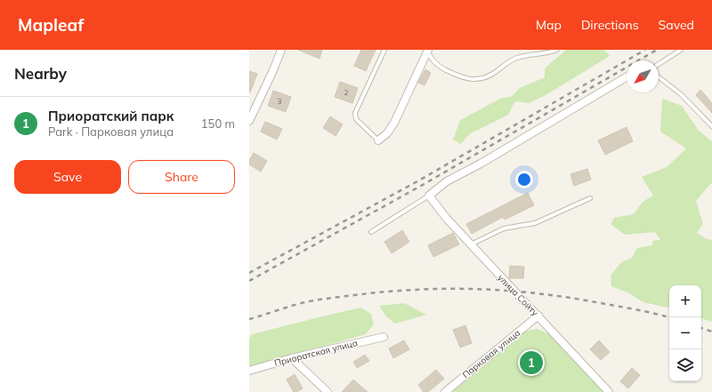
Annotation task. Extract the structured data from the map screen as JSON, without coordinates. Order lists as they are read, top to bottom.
{
  "streets": {
    "street": ["улица Сойту", "Приоратская улица", "Парковая улица"]
  },
  "crossings": [
    ["улица Сойту", "Парковая улица"]
  ],
  "house_numbers": ["2", "3"],
  "north": "bottom left",
  "page": {
    "header": "Mapleaf",
    "nav": ["Map", "Directions", "Saved"],
    "heading": "Nearby",
    "list": [
      {
        "mark": "1",
        "name": "Приоратский парк",
        "note": "Park · Парковая улица",
        "value": "150 m"
      }
    ],
    "buttons": ["Save", "Share"],
    "map_buttons": ["+", "−"],
    "pins": "1"
  }
}
